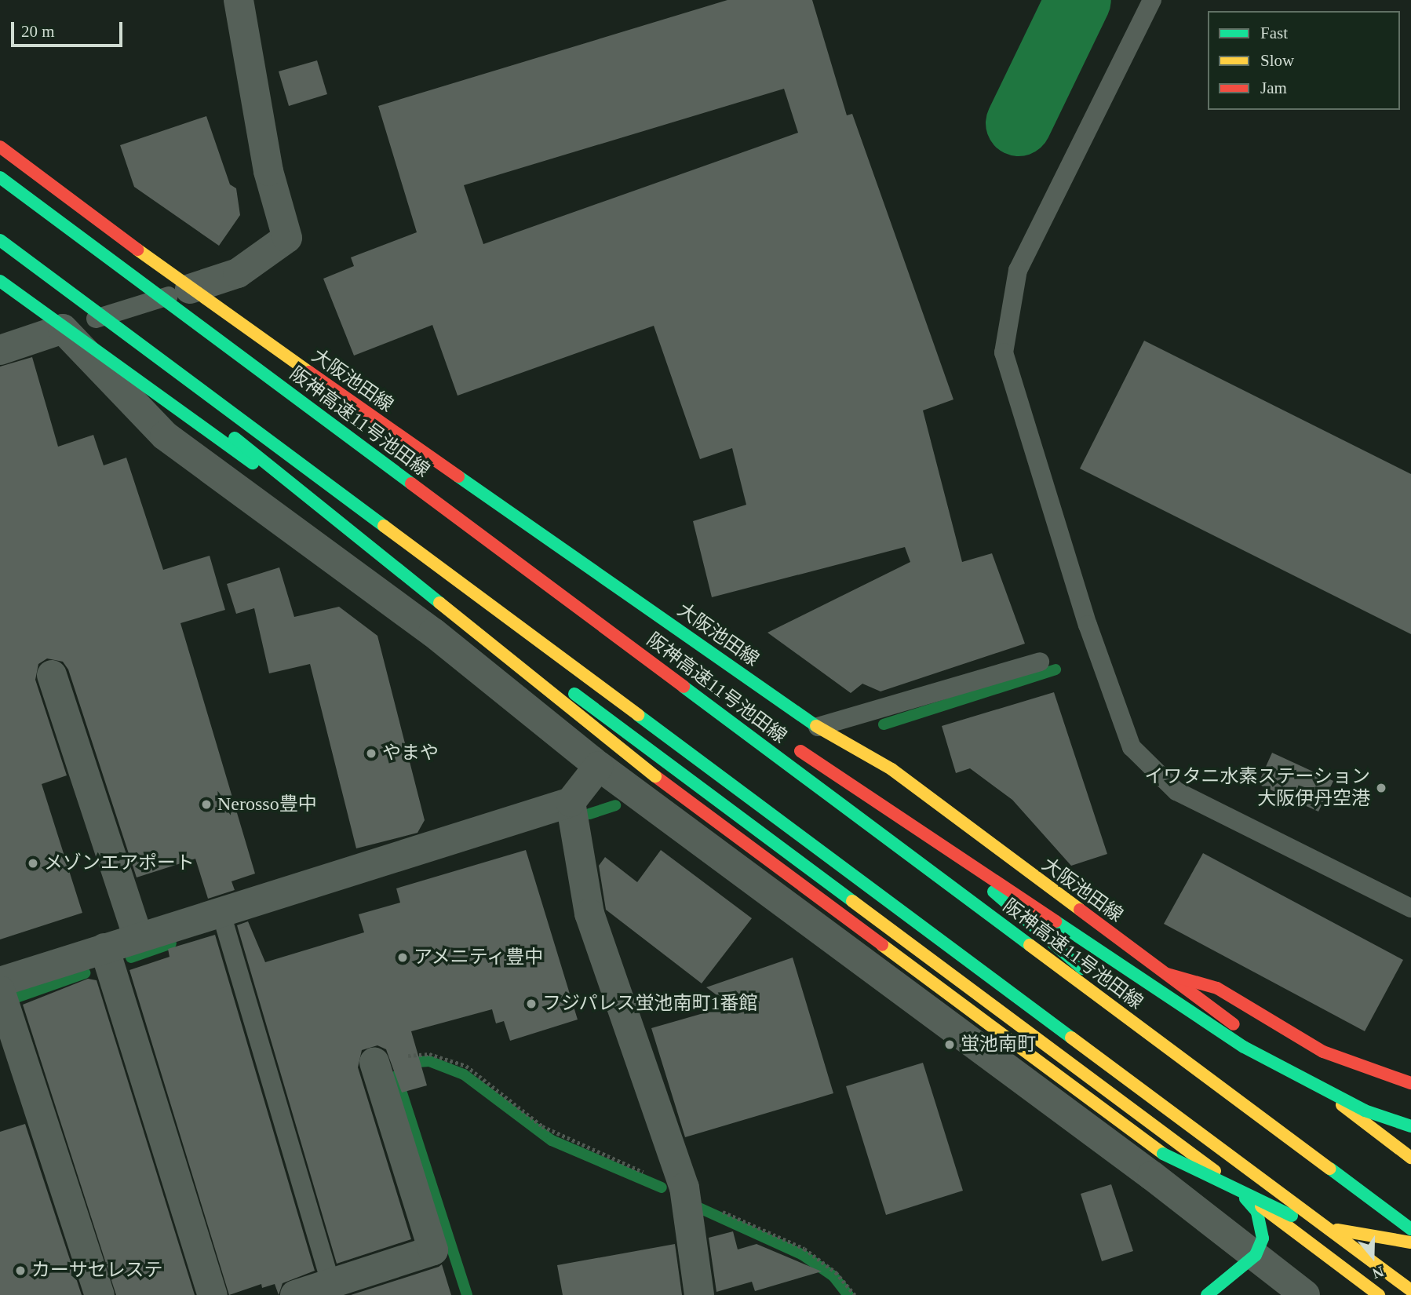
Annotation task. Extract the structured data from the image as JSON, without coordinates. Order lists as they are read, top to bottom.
{
  "streets": {
    "main road": ["大阪池田線", "阪神高速11号池田線"]
  },
  "places": [
    "やまや",
    "イワタニ水素ステーション 大阪伊丹空港",
    "Nerosso豊中",
    "メゾンエアポート",
    "アメニティ豊中",
    "フジパレス蛍池南町1番館",
    "蛍池南町",
    "カーサセレステ"
  ],
  "legend": ["Fast", "Slow", "Jam"],
  "scale_bar": "20 m",
  "north": "bottom"
}
